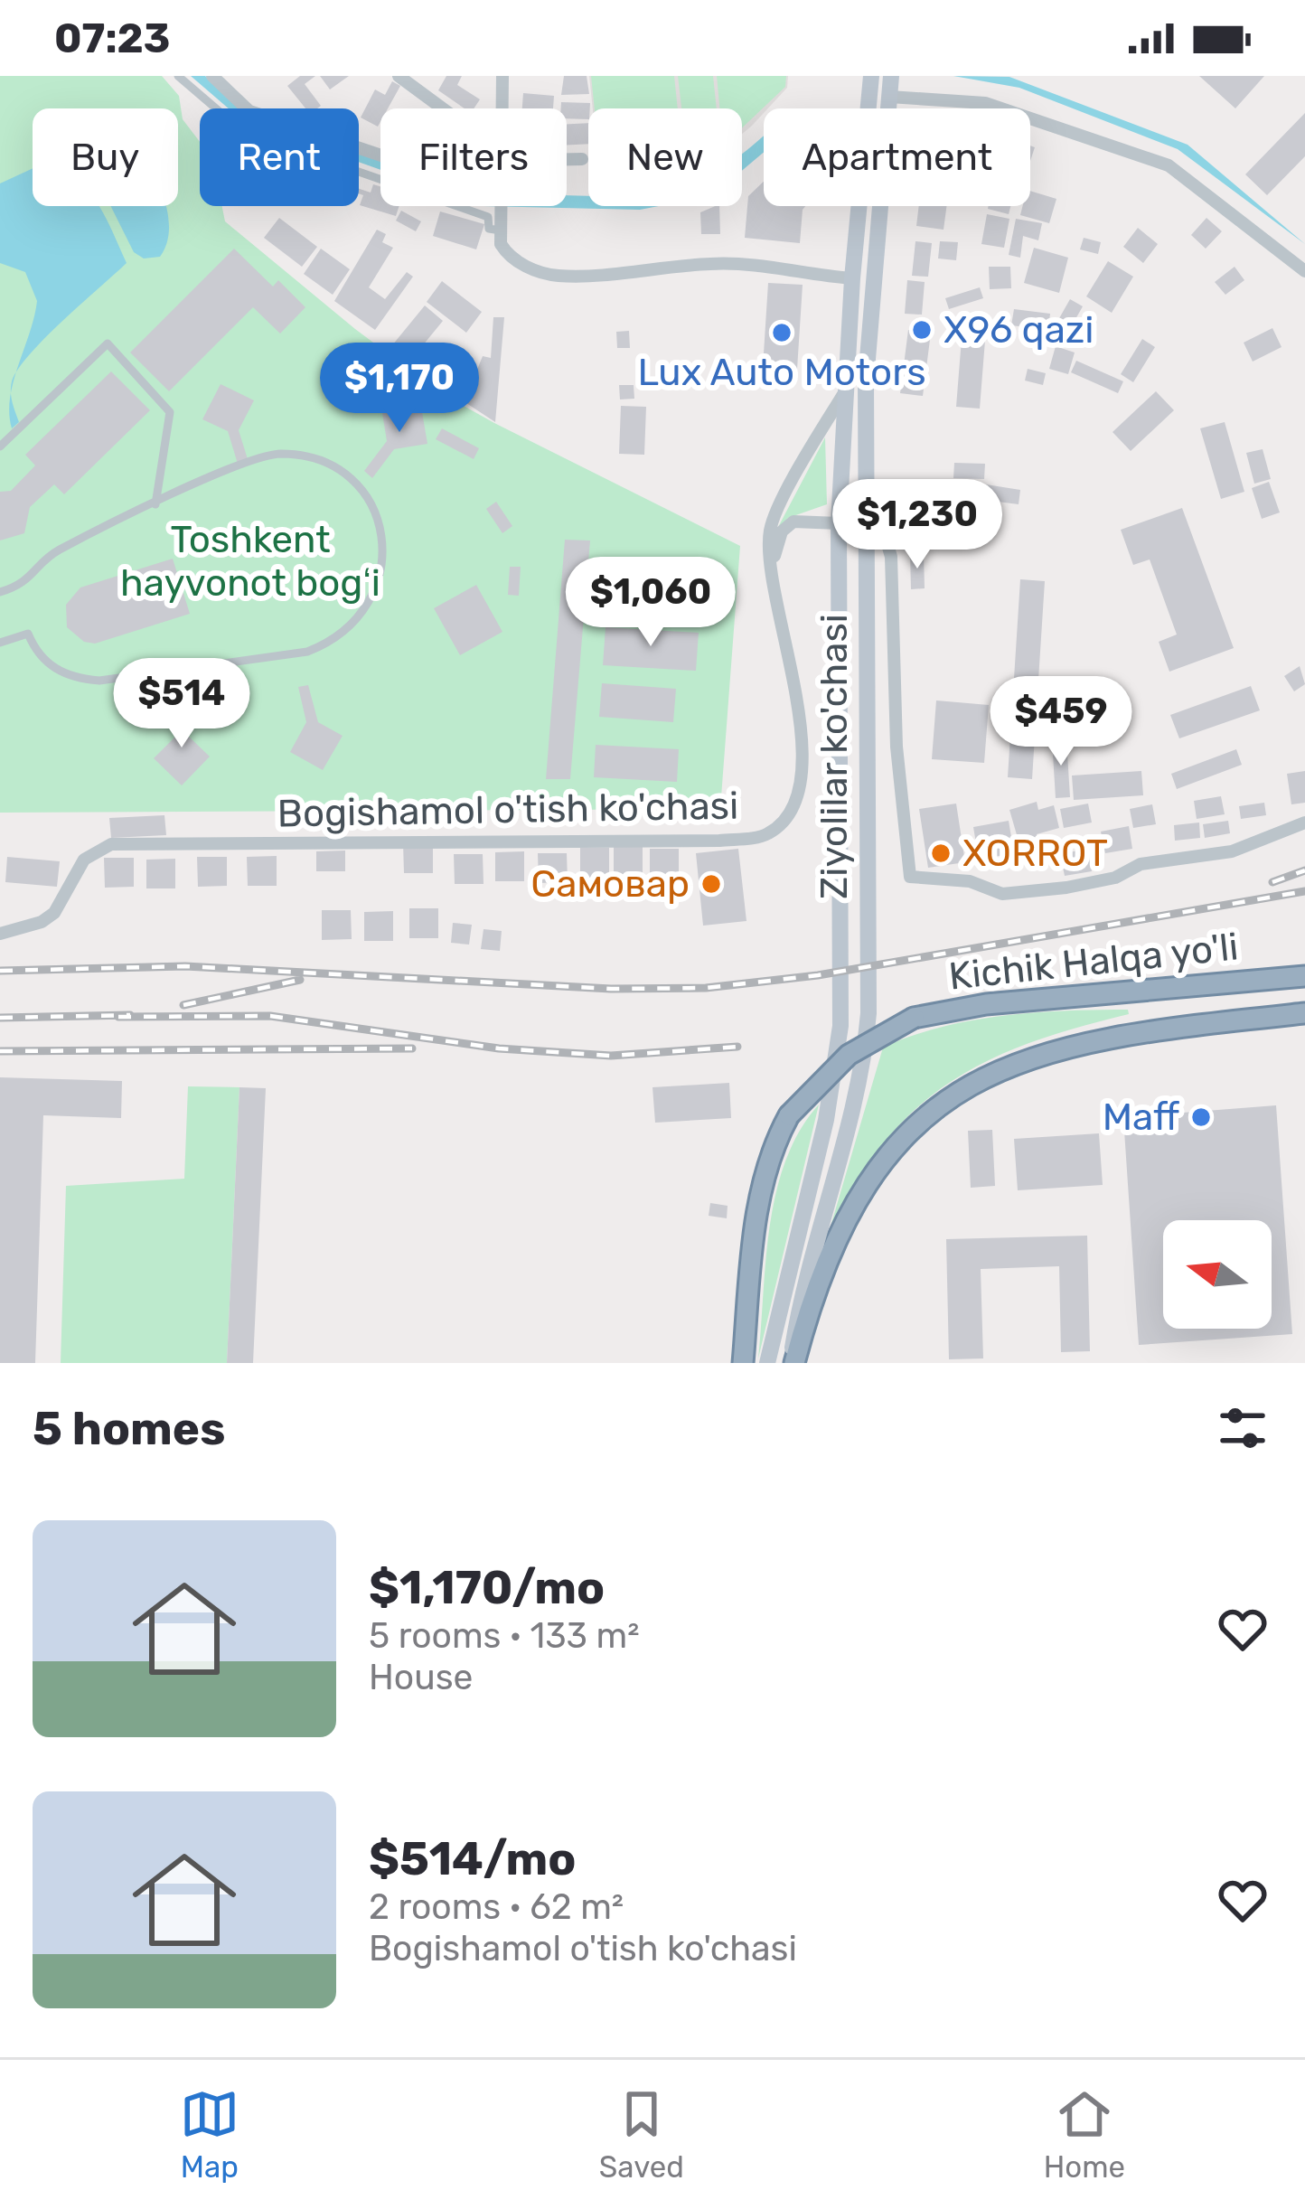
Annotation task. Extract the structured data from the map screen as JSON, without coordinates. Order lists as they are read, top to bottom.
{
  "streets": {
    "highway": ["Kichik Halqa yo'li"],
    "main road": ["Ziyolilar ko'chasi"],
    "street": ["Bogishamol o'tish ko'chasi"]
  },
  "crossings": [
    ["Ziyolilar ko'chasi", "Bogishamol o'tish ko'chasi"],
    ["Ziyolilar ko'chasi", "Kichik Halqa yo'li"]
  ],
  "parks": ["Toshkent hayvonot bogʻi"],
  "places": [
    "X96 qazi",
    "Lux Auto Motors",
    "XORROT",
    "Самовар",
    "Maff"
  ],
  "north": "left",
  "page": {
    "status": "07:23",
    "chip": [
      "Buy",
      "Rent",
      "Filters",
      "New",
      "Apartment"
    ],
    "price": [
      "$1,170",
      "$1,230",
      "$1,060",
      "$514",
      "$459"
    ],
    "heading": "5 homes",
    "list": [
      {
        "name": "$1,170/mo",
        "note": "5 rooms · 133 m² · House"
      },
      {
        "name": "$514/mo",
        "note": "2 rooms · 62 m² · Bogishamol o'tish ko'chasi"
      }
    ],
    "tabs": ["Map", "Saved", "Home"]
  }
}
